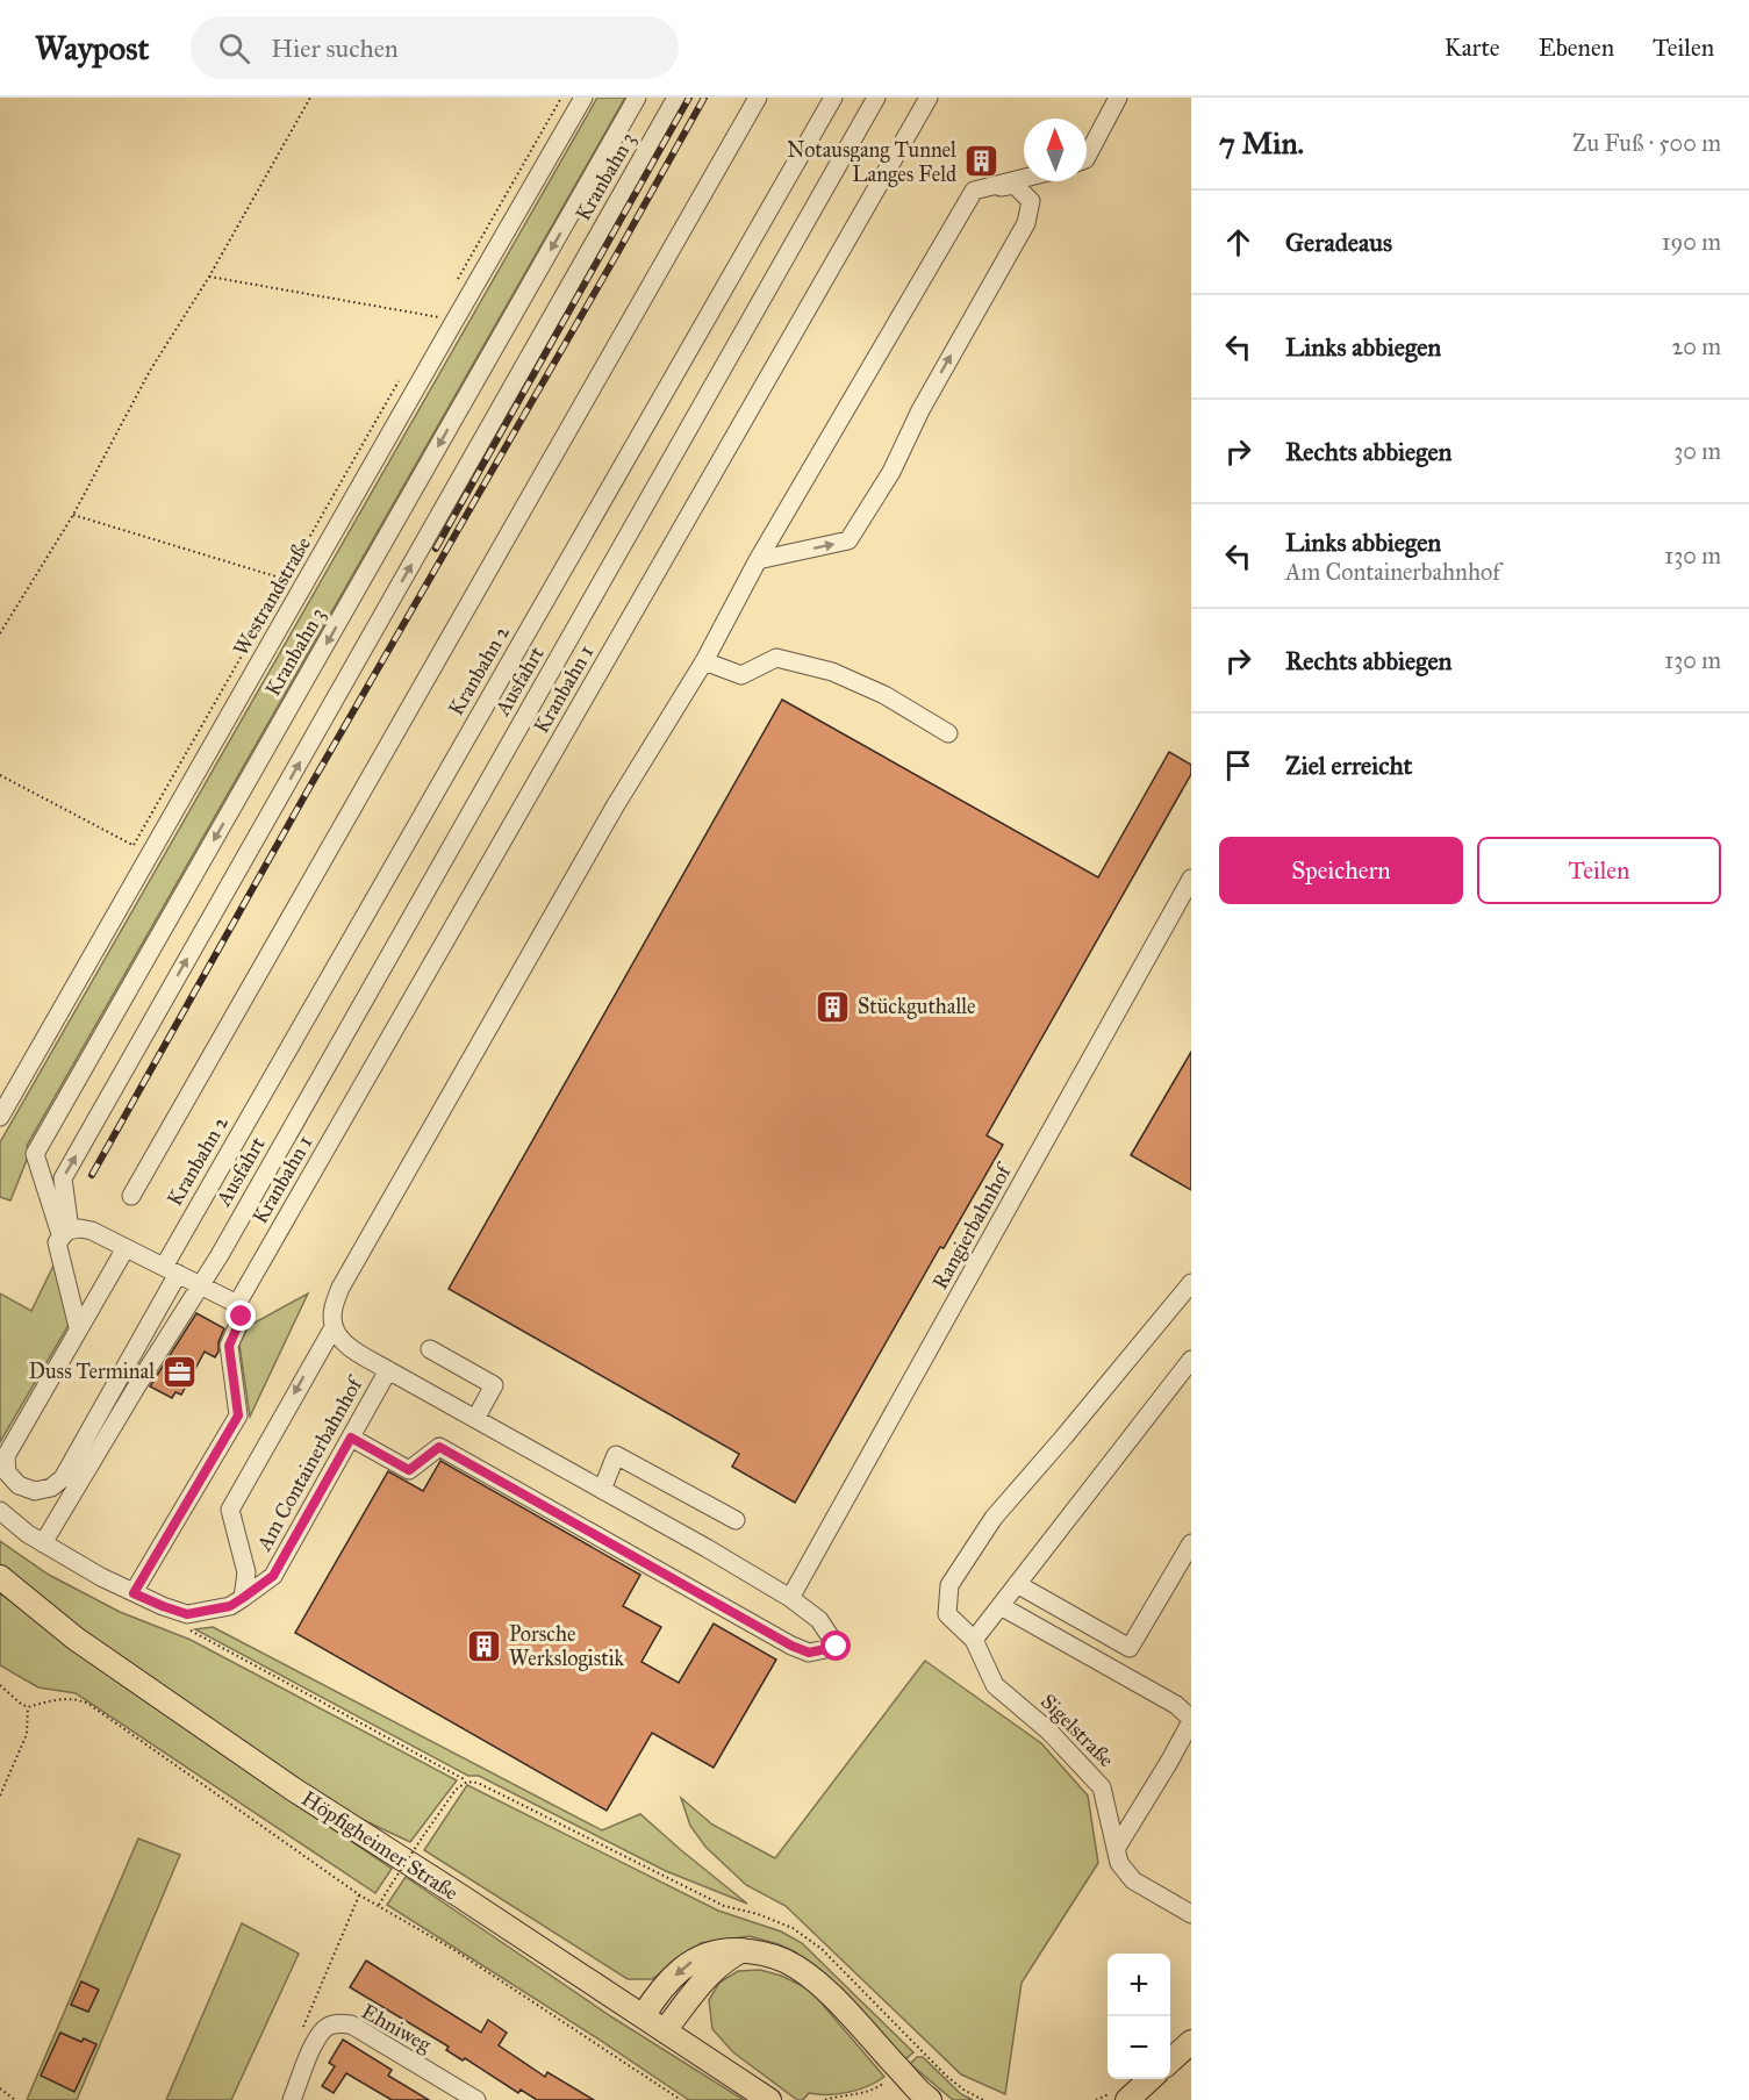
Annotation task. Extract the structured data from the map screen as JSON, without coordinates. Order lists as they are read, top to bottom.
{
  "streets": {
    "main road": ["Höpfigheimer Straße"],
    "street": [
      "Kranbahn 3",
      "Westrandstraße",
      "Kranbahn 2",
      "Ausfahrt",
      "Kranbahn 1",
      "Rangierbahnhof",
      "Am Containerbahnhof",
      "Sigelstraße",
      "Ehniweg"
    ]
  },
  "places": {
    "building": ["Notausgang Tunnel Langes Feld", "Stückguthalle", "Porsche Werkslogistik"],
    "office": ["Duss Terminal"]
  },
  "north": "top",
  "page": {
    "header": "Waypost",
    "search": "Hier suchen",
    "nav": ["Karte", "Ebenen", "Teilen"],
    "heading": ["7 Min.", "Zu Fuß · 500 m"],
    "list": [
      ["Geradeaus", "190 m"],
      ["Links abbiegen", "20 m"],
      ["Rechts abbiegen", "30 m"],
      ["Links abbiegen", "Am Containerbahnhof", "130 m"],
      ["Rechts abbiegen", "130 m"],
      "Ziel erreicht"
    ],
    "buttons": ["Speichern", "Teilen"],
    "map_buttons": ["+", "−"]
  }
}
